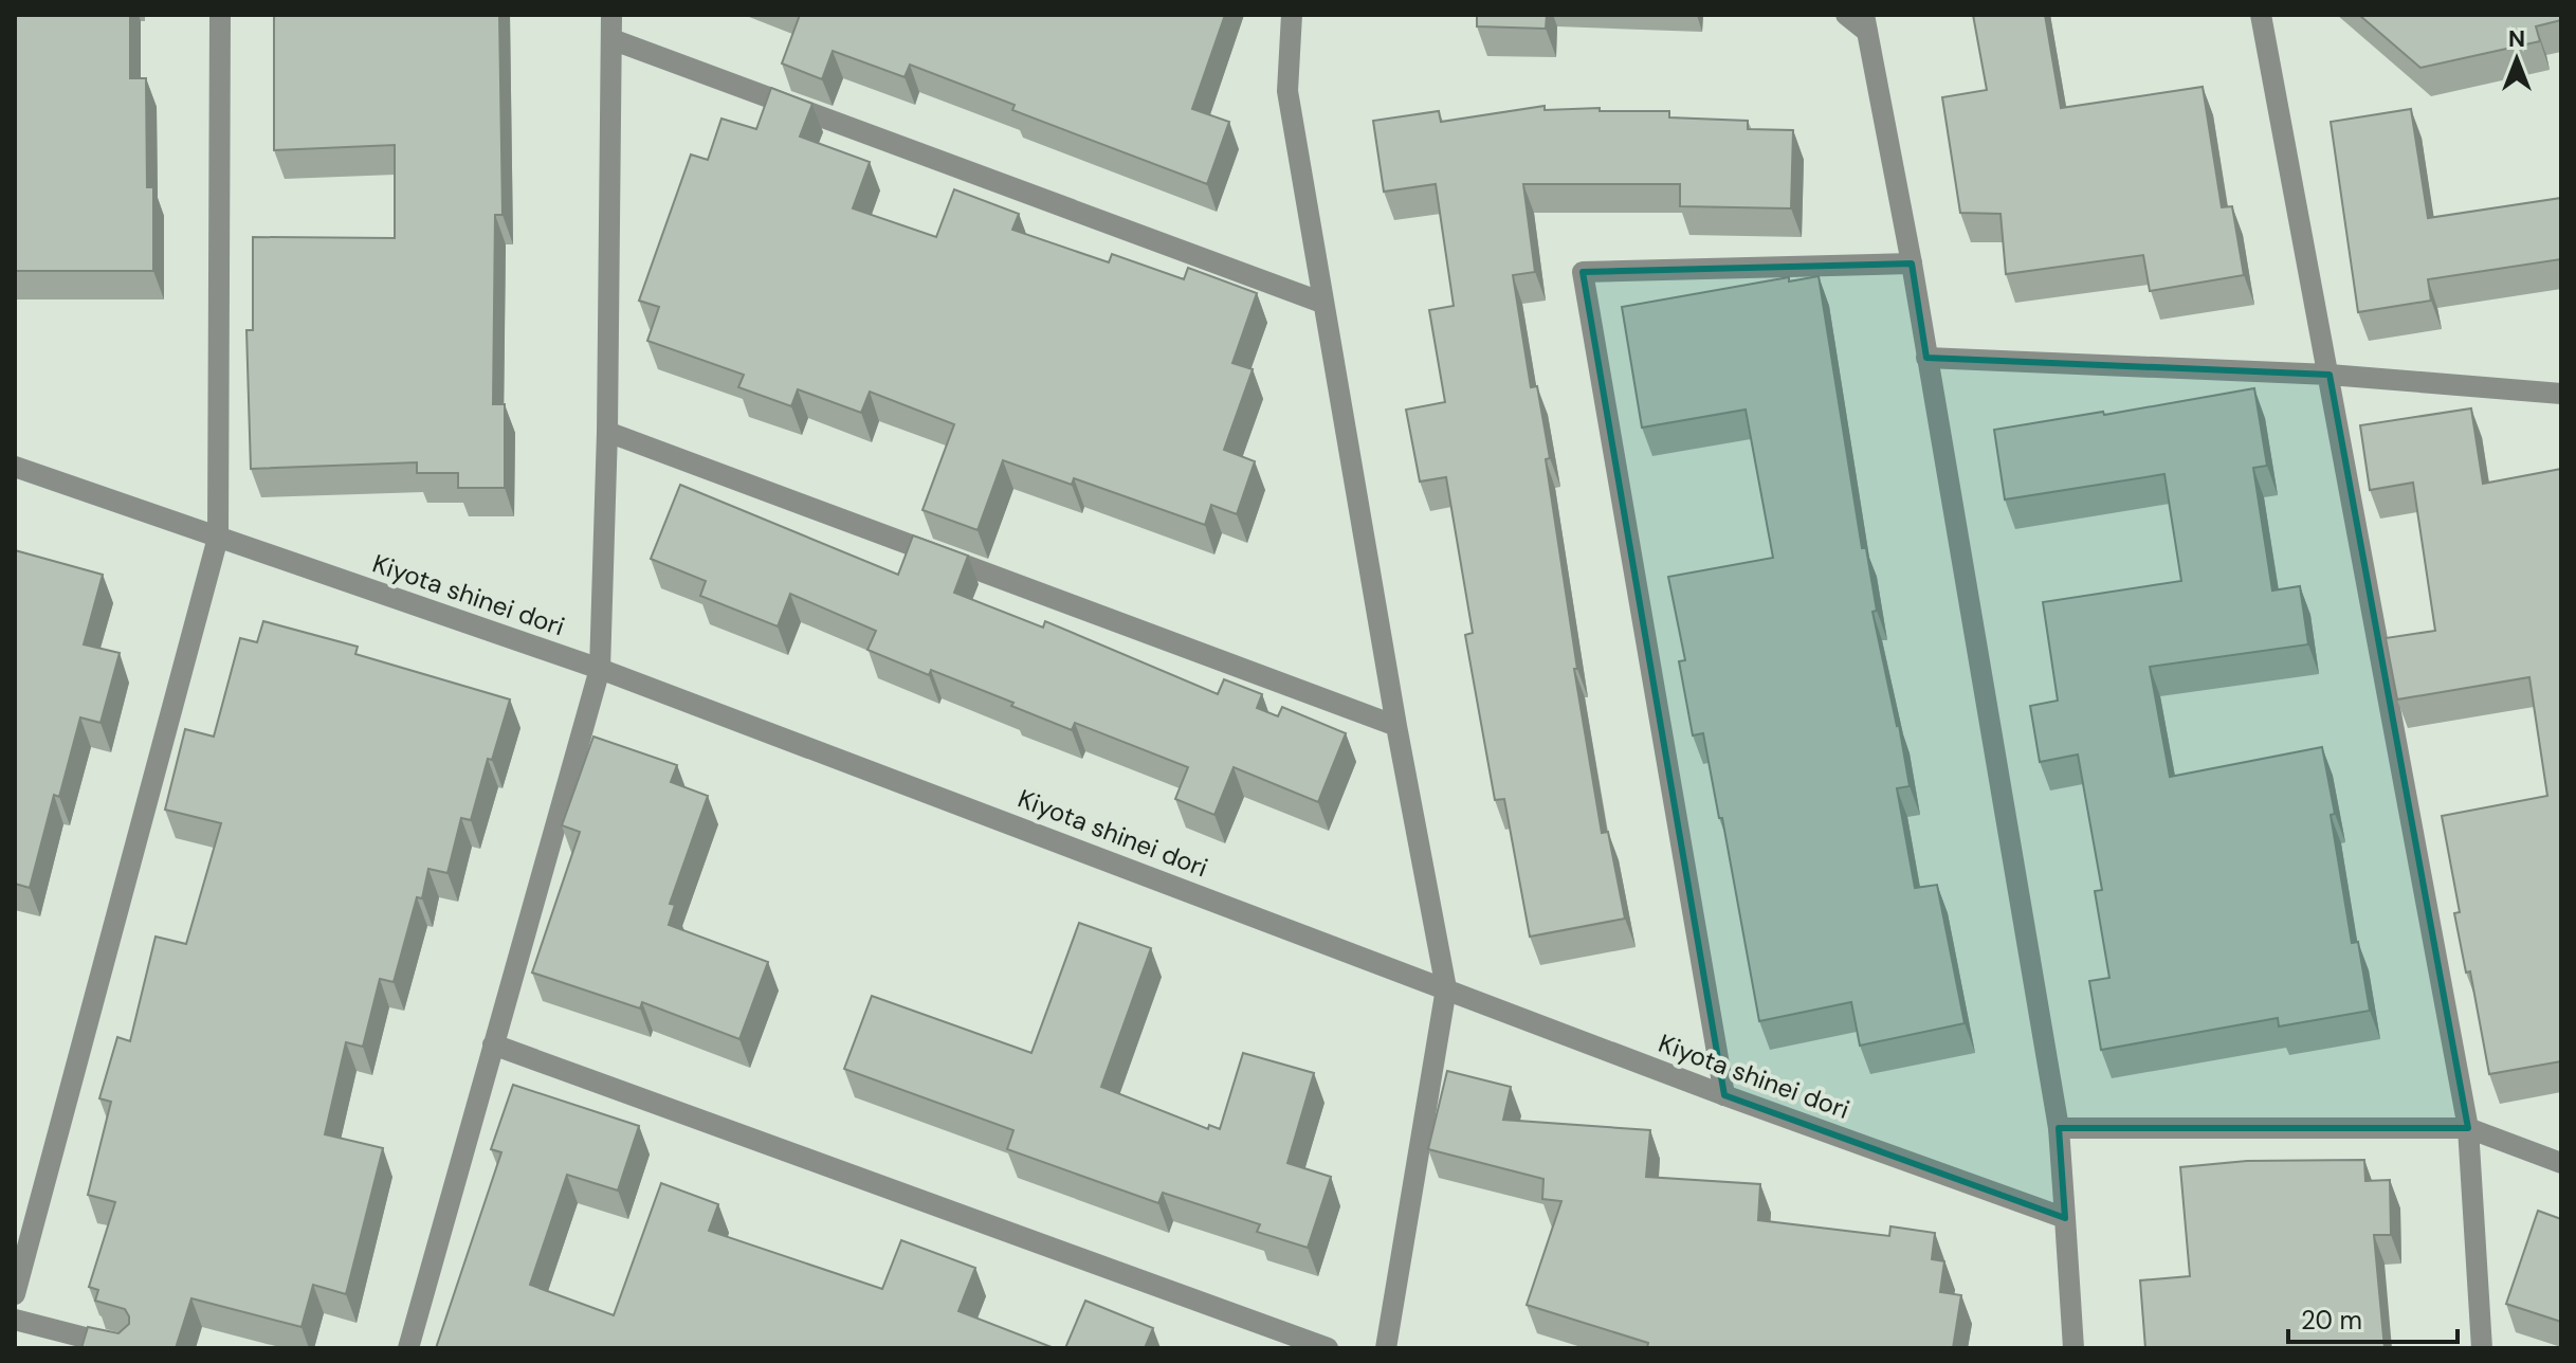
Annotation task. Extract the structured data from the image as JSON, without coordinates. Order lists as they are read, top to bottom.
{
  "streets": {
    "street": ["Kiyota shinei dori"]
  },
  "scale_bar": "20 m",
  "north": "top"
}
